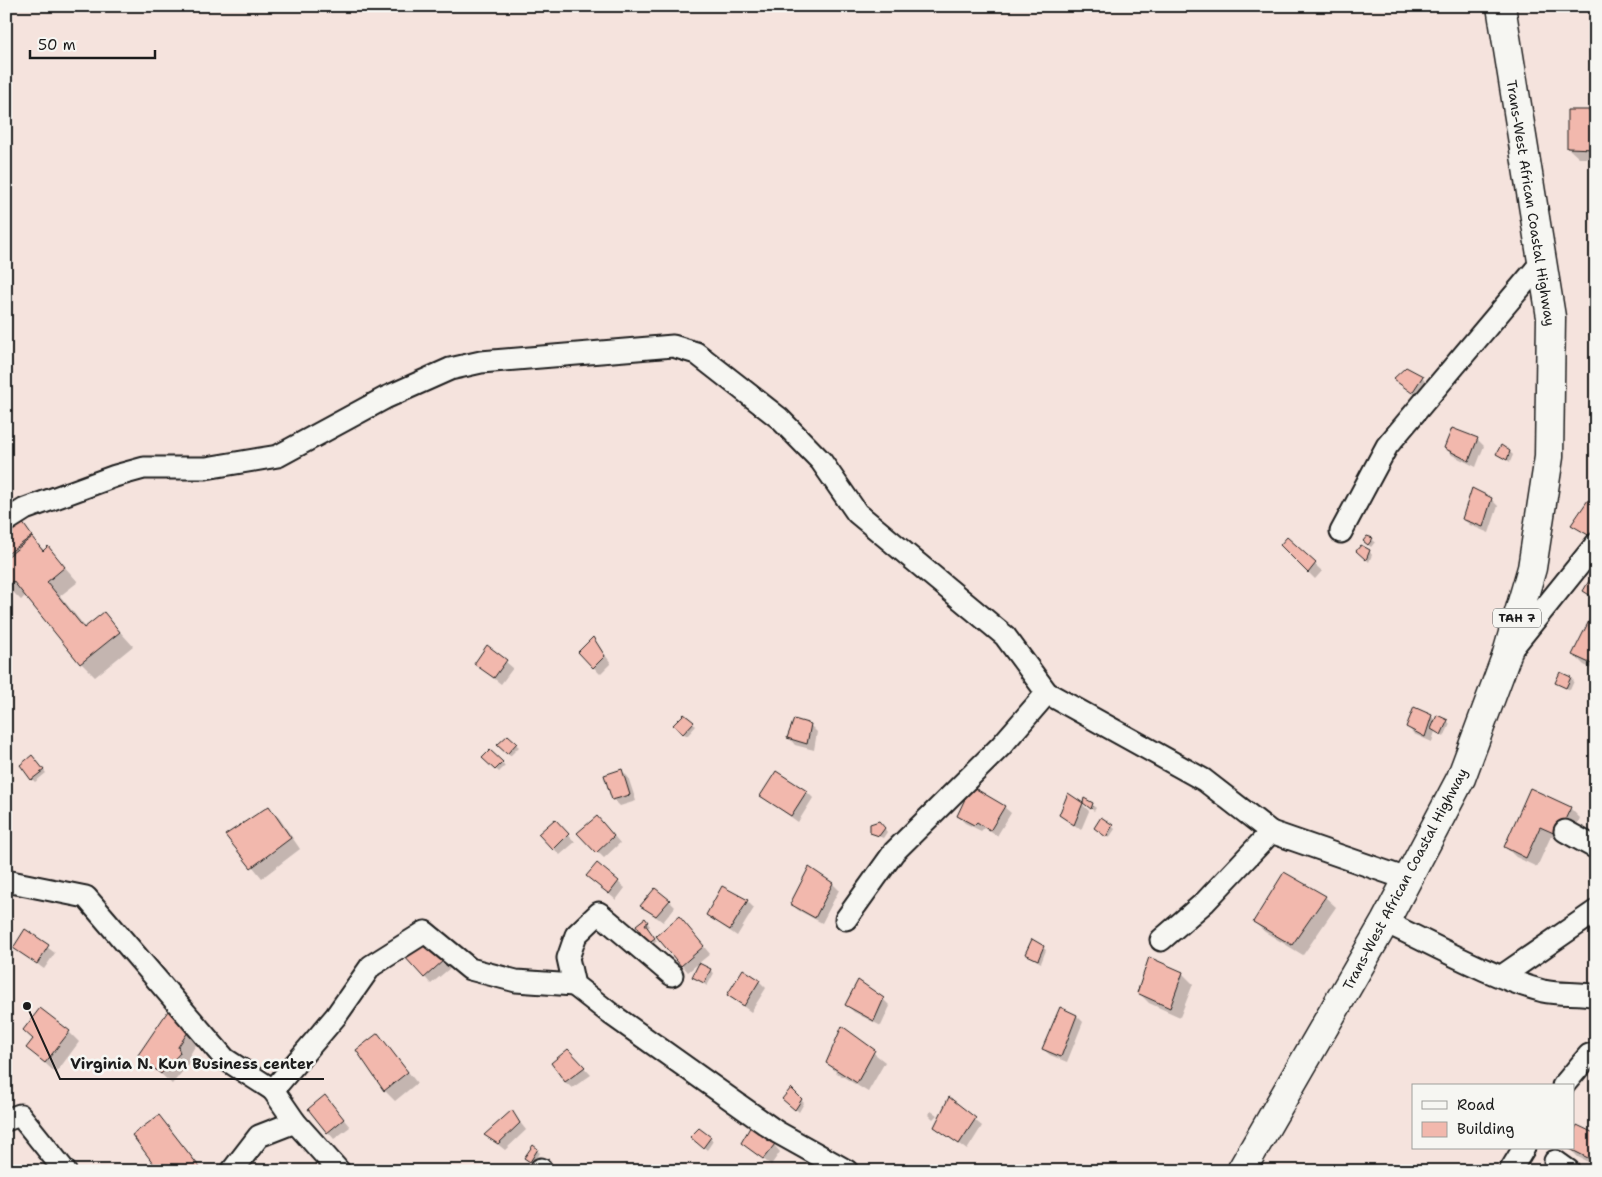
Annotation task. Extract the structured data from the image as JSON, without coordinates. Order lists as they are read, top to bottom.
{
  "streets": {
    "highway": ["Trans-West African Coastal Highway", "TAH 7"]
  },
  "places": ["Virginia N. Kun Business center"],
  "legend": ["Road", "Building"],
  "scale_bar": "50 m"
}
